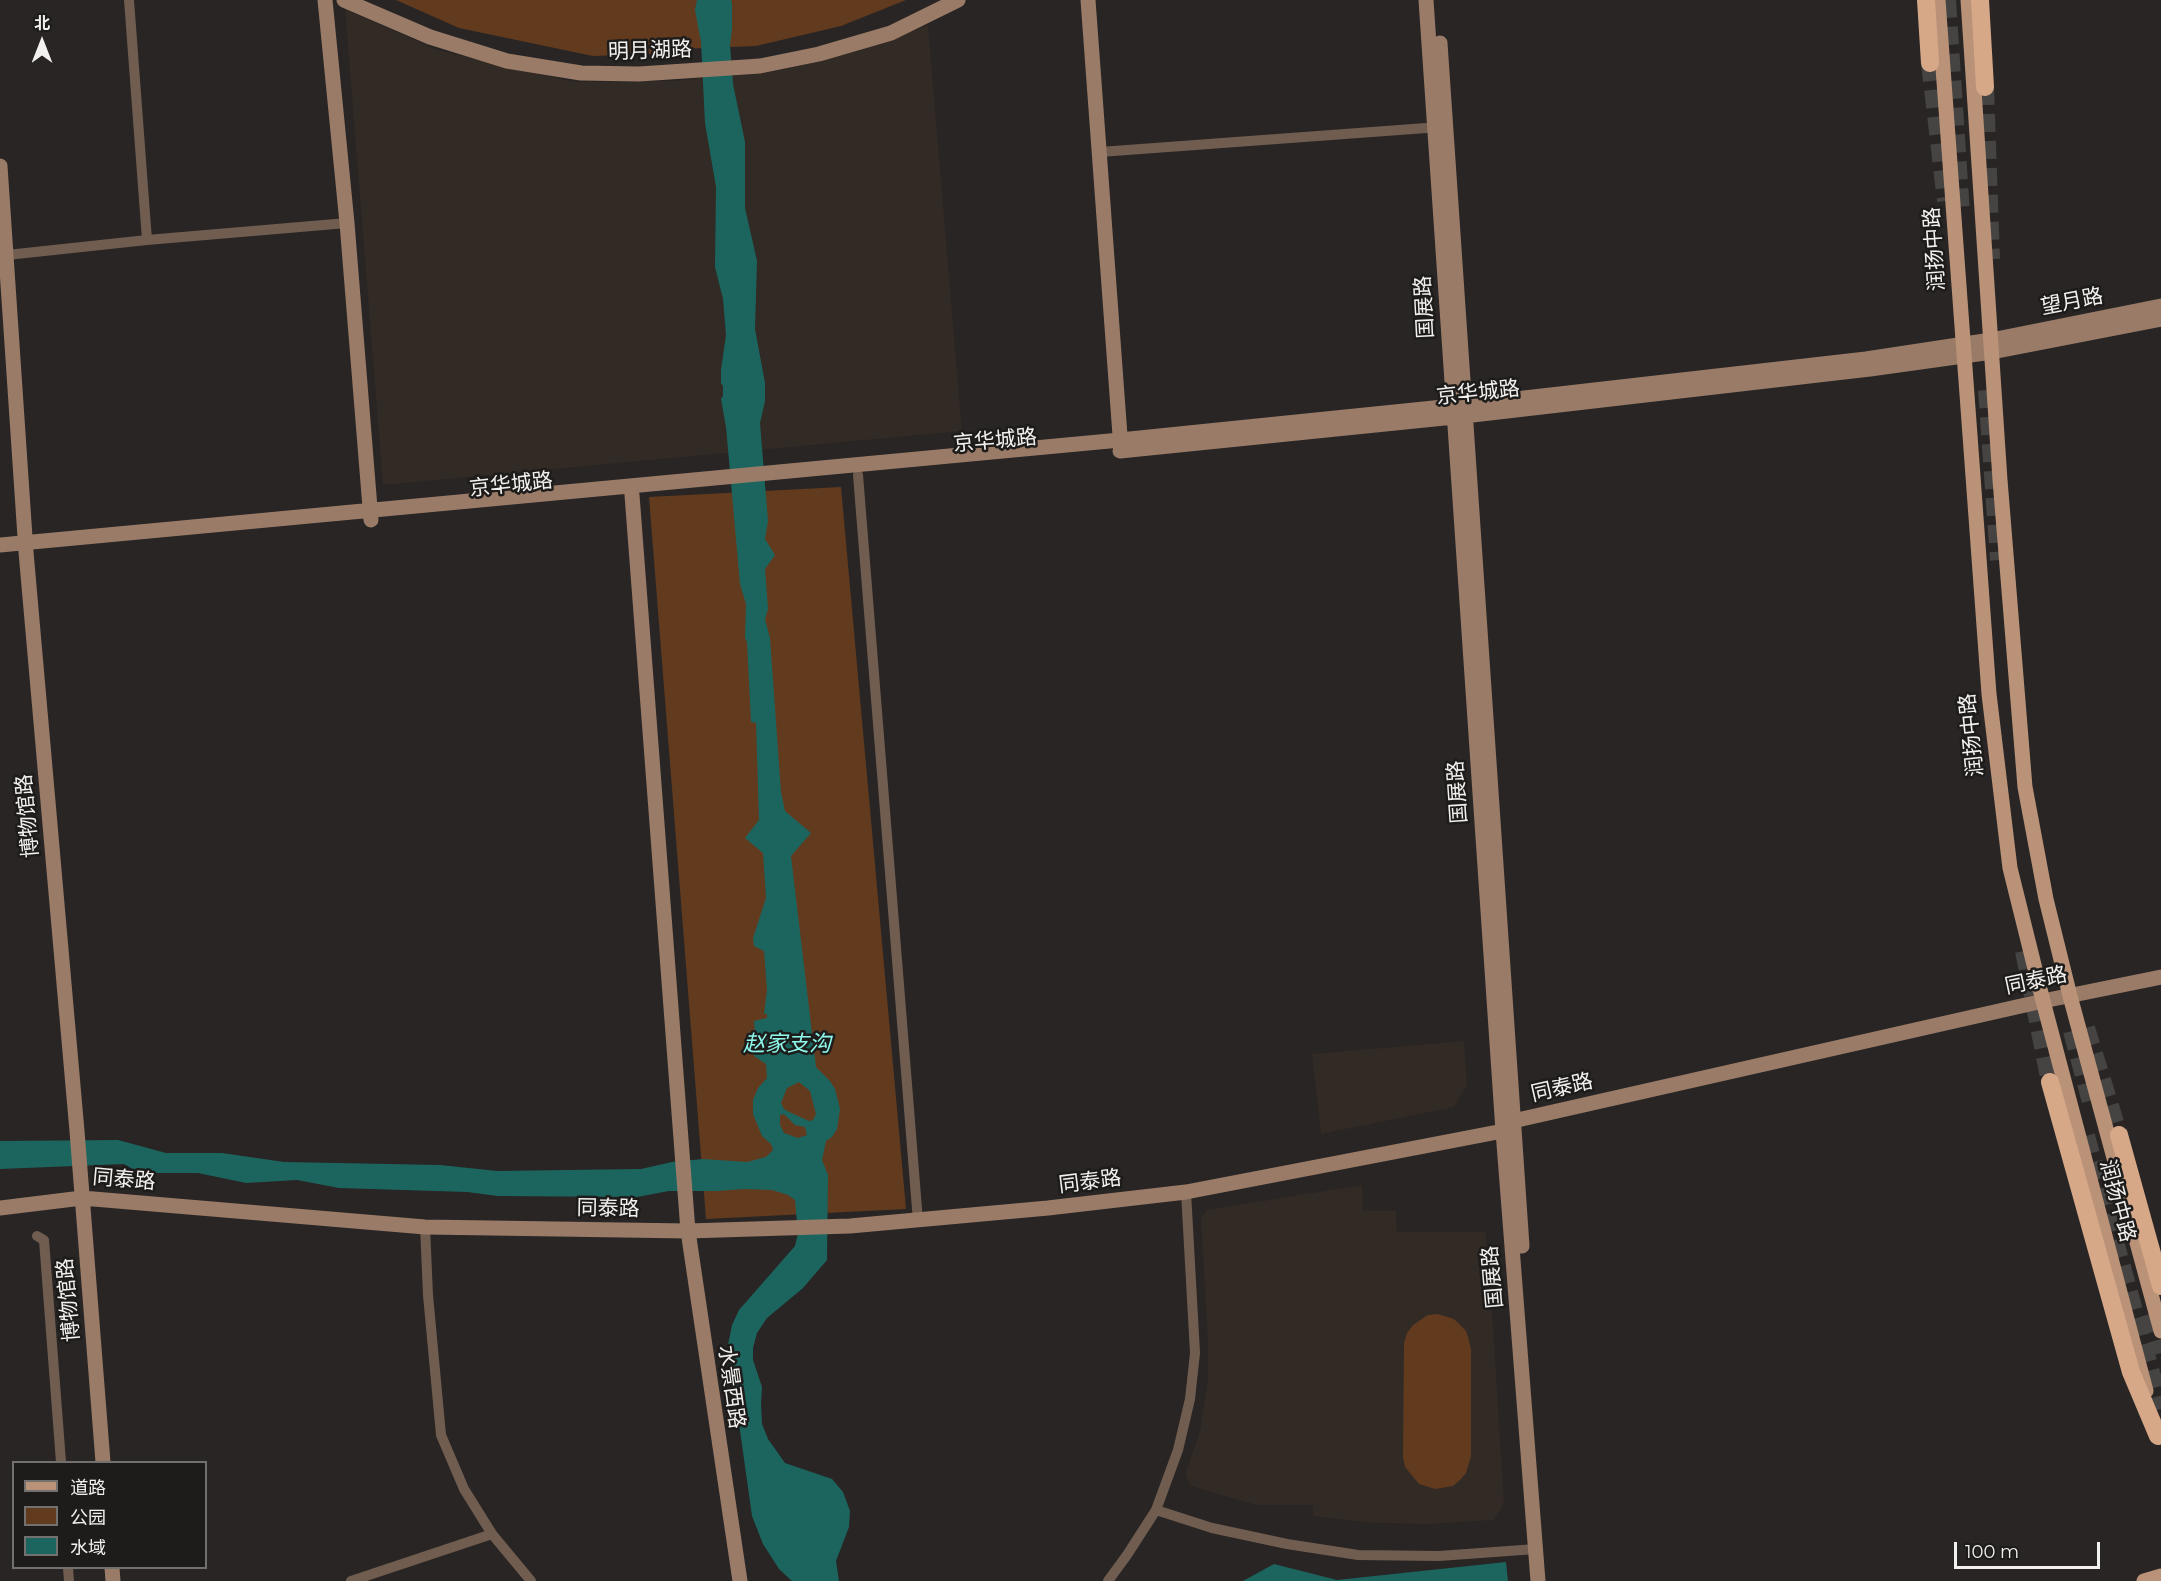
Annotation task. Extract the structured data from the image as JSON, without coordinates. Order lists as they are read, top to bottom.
{
  "streets": {
    "main road": ["润扬中路"],
    "street": [
      "明月湖路",
      "望月路",
      "国展路",
      "京华城路",
      "博物馆路",
      "同泰路",
      "水景西路"
    ]
  },
  "crossings": [
    ["润扬中路", "望月路"],
    ["润扬中路", "京华城路"],
    ["润扬中路", "同泰路"],
    ["望月路", "京华城路"],
    ["国展路", "京华城路"],
    ["国展路", "同泰路"],
    ["京华城路", "博物馆路"],
    ["京华城路", "水景西路"],
    ["博物馆路", "同泰路"],
    ["同泰路", "水景西路"]
  ],
  "water": ["赵家支沟"],
  "legend": ["道路", "公园", "水域"],
  "scale_bar": "100 m",
  "north": "top"
}
